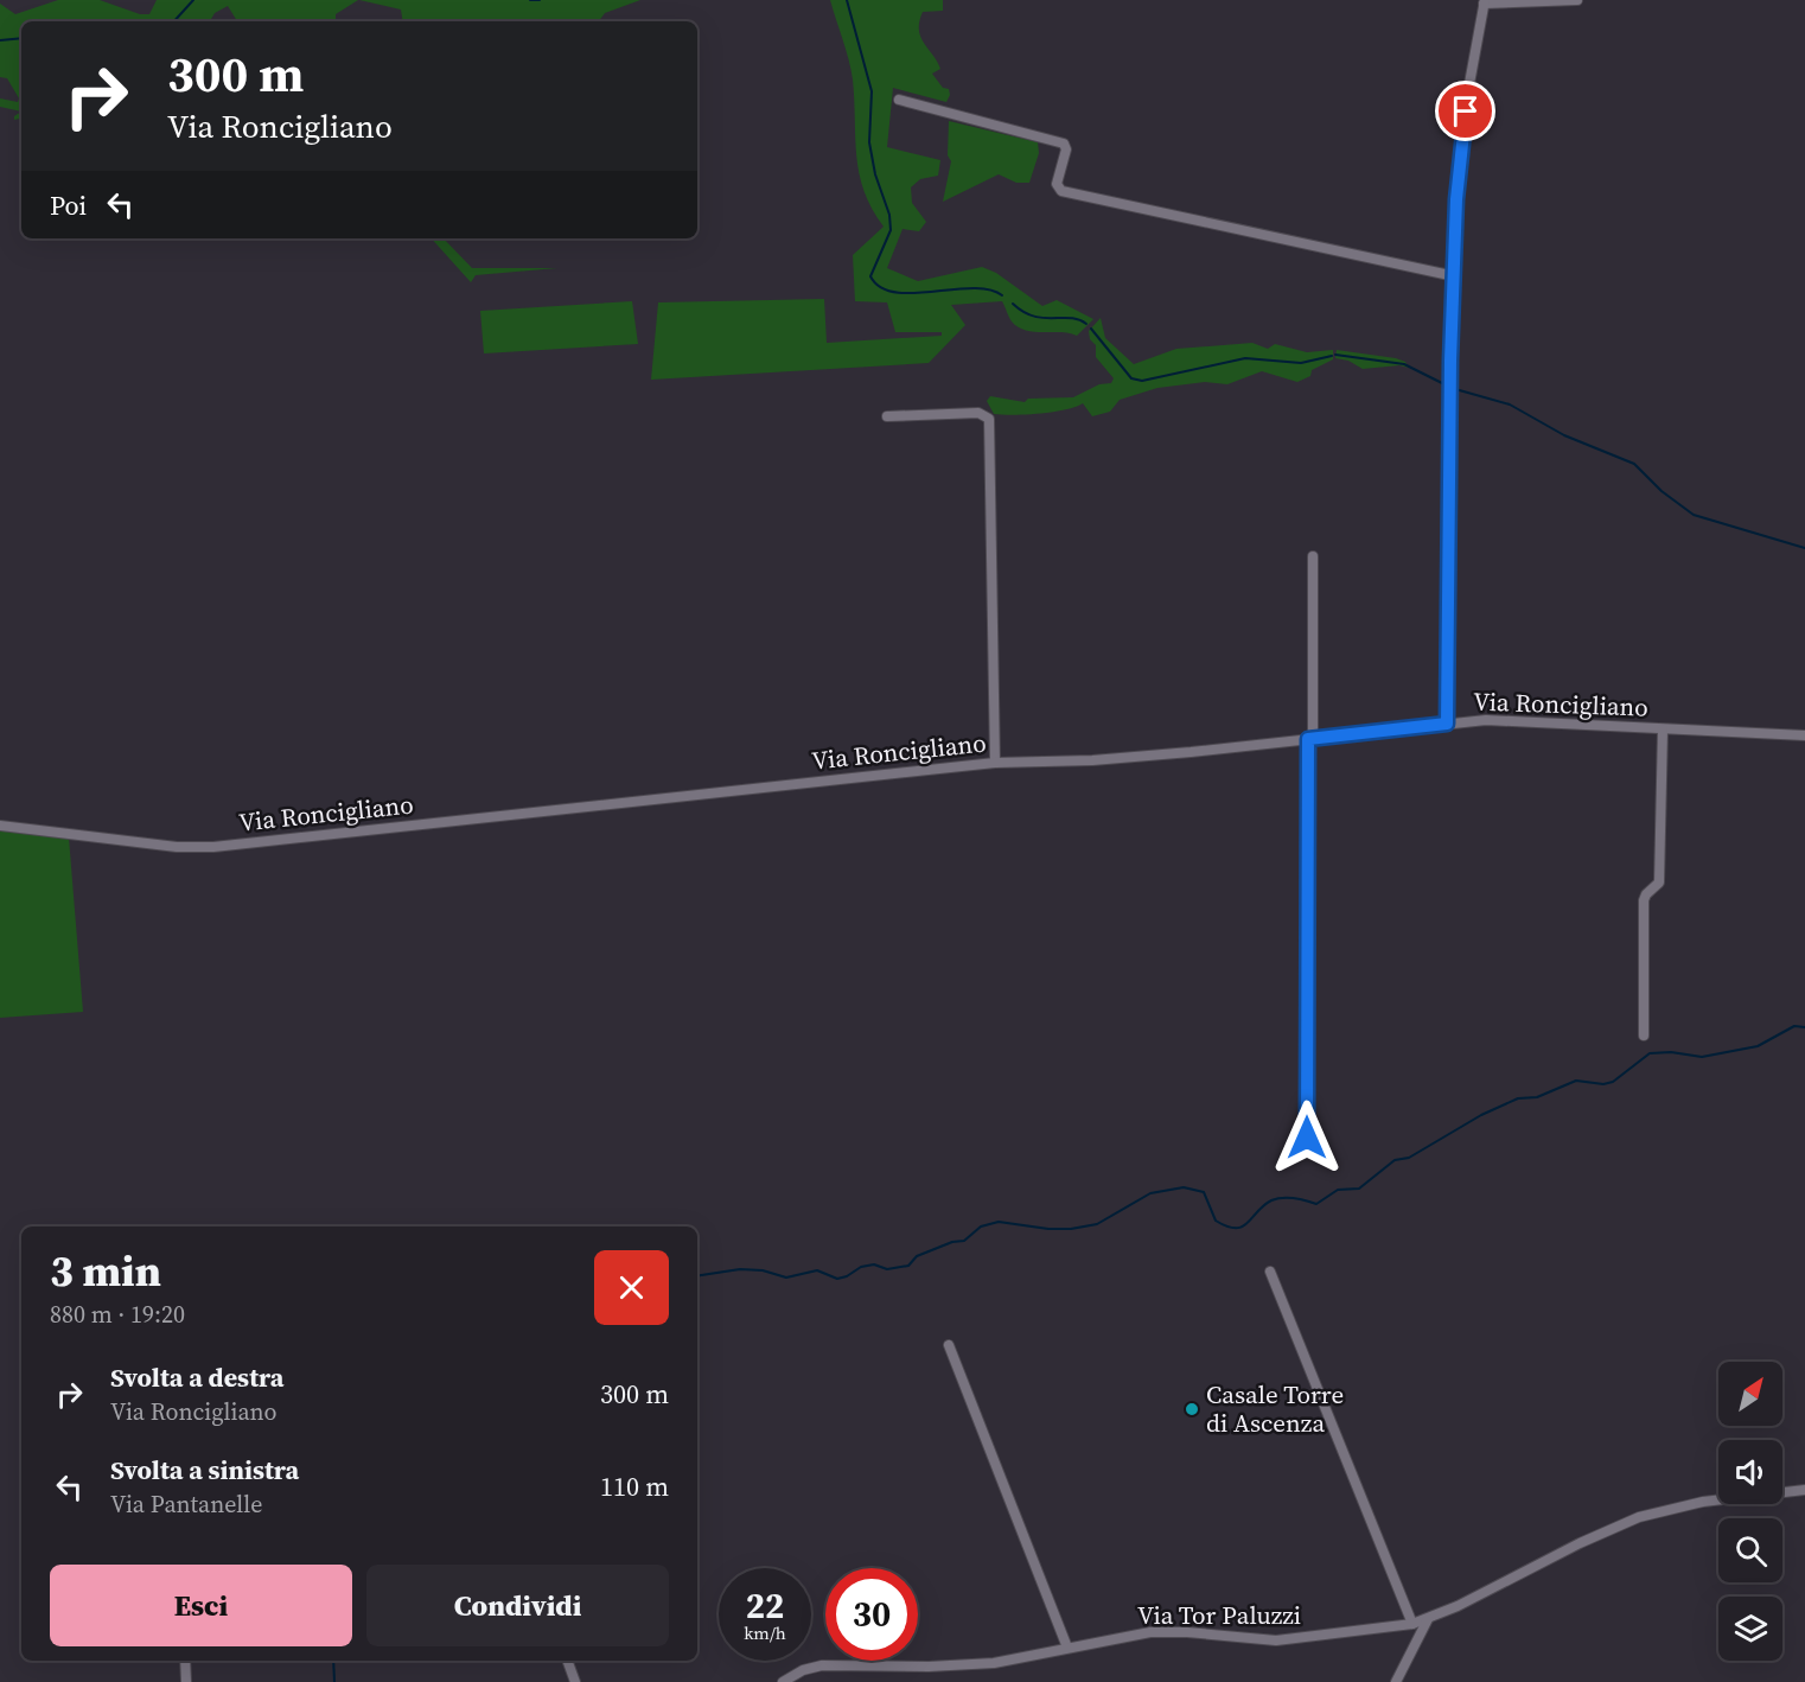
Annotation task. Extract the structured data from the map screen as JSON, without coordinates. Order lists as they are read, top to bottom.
{
  "streets": {
    "street": ["Via Roncigliano", "Via Tor Paluzzi"]
  },
  "places": ["Casale Torre di Ascenza"],
  "north": "top right",
  "page": {
    "turn": ["300 m", "Via Roncigliano"],
    "then": "Poi",
    "heading": ["3 min", "880 m · 19:20"],
    "list": [
      {
        "name": "Svolta a destra",
        "note": "Via Roncigliano",
        "value": "300 m"
      },
      {
        "name": "Svolta a sinistra",
        "note": "Via Pantanelle",
        "value": "110 m"
      }
    ],
    "buttons": ["Esci", "Condividi"],
    "speed": "22 km/h",
    "limit": "30"
  }
}
